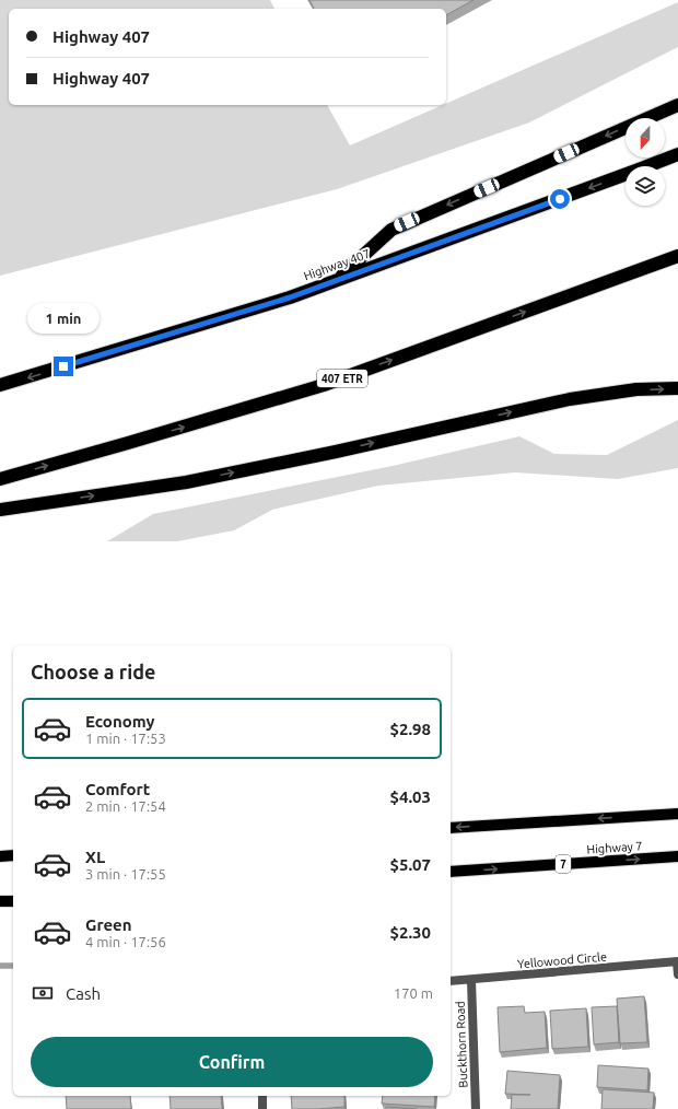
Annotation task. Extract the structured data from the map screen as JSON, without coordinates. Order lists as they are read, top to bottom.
{
  "streets": {
    "highway": ["Highway 407", "407 ETR"],
    "main road": ["Highway 7", "7"],
    "street": ["Yellowood Circle", "Buckthorn Road"]
  },
  "crossings": [
    ["Yellowood Circle", "Buckthorn Road"]
  ],
  "north": "bottom",
  "page": {
    "banner": ["Highway 407", "Highway 407"],
    "bubble": "1 min",
    "heading": "Choose a ride",
    "list": [
      {
        "name": "Economy",
        "note": "1 min · 17:53",
        "value": "$2.98"
      },
      {
        "name": "Comfort",
        "note": "2 min · 17:54",
        "value": "$4.03"
      },
      {
        "name": "XL",
        "note": "3 min · 17:55",
        "value": "$5.07"
      },
      {
        "name": "Green",
        "note": "4 min · 17:56",
        "value": "$2.30"
      }
    ],
    "pay": ["Cash", "170 m"],
    "buttons": "Confirm"
  }
}
